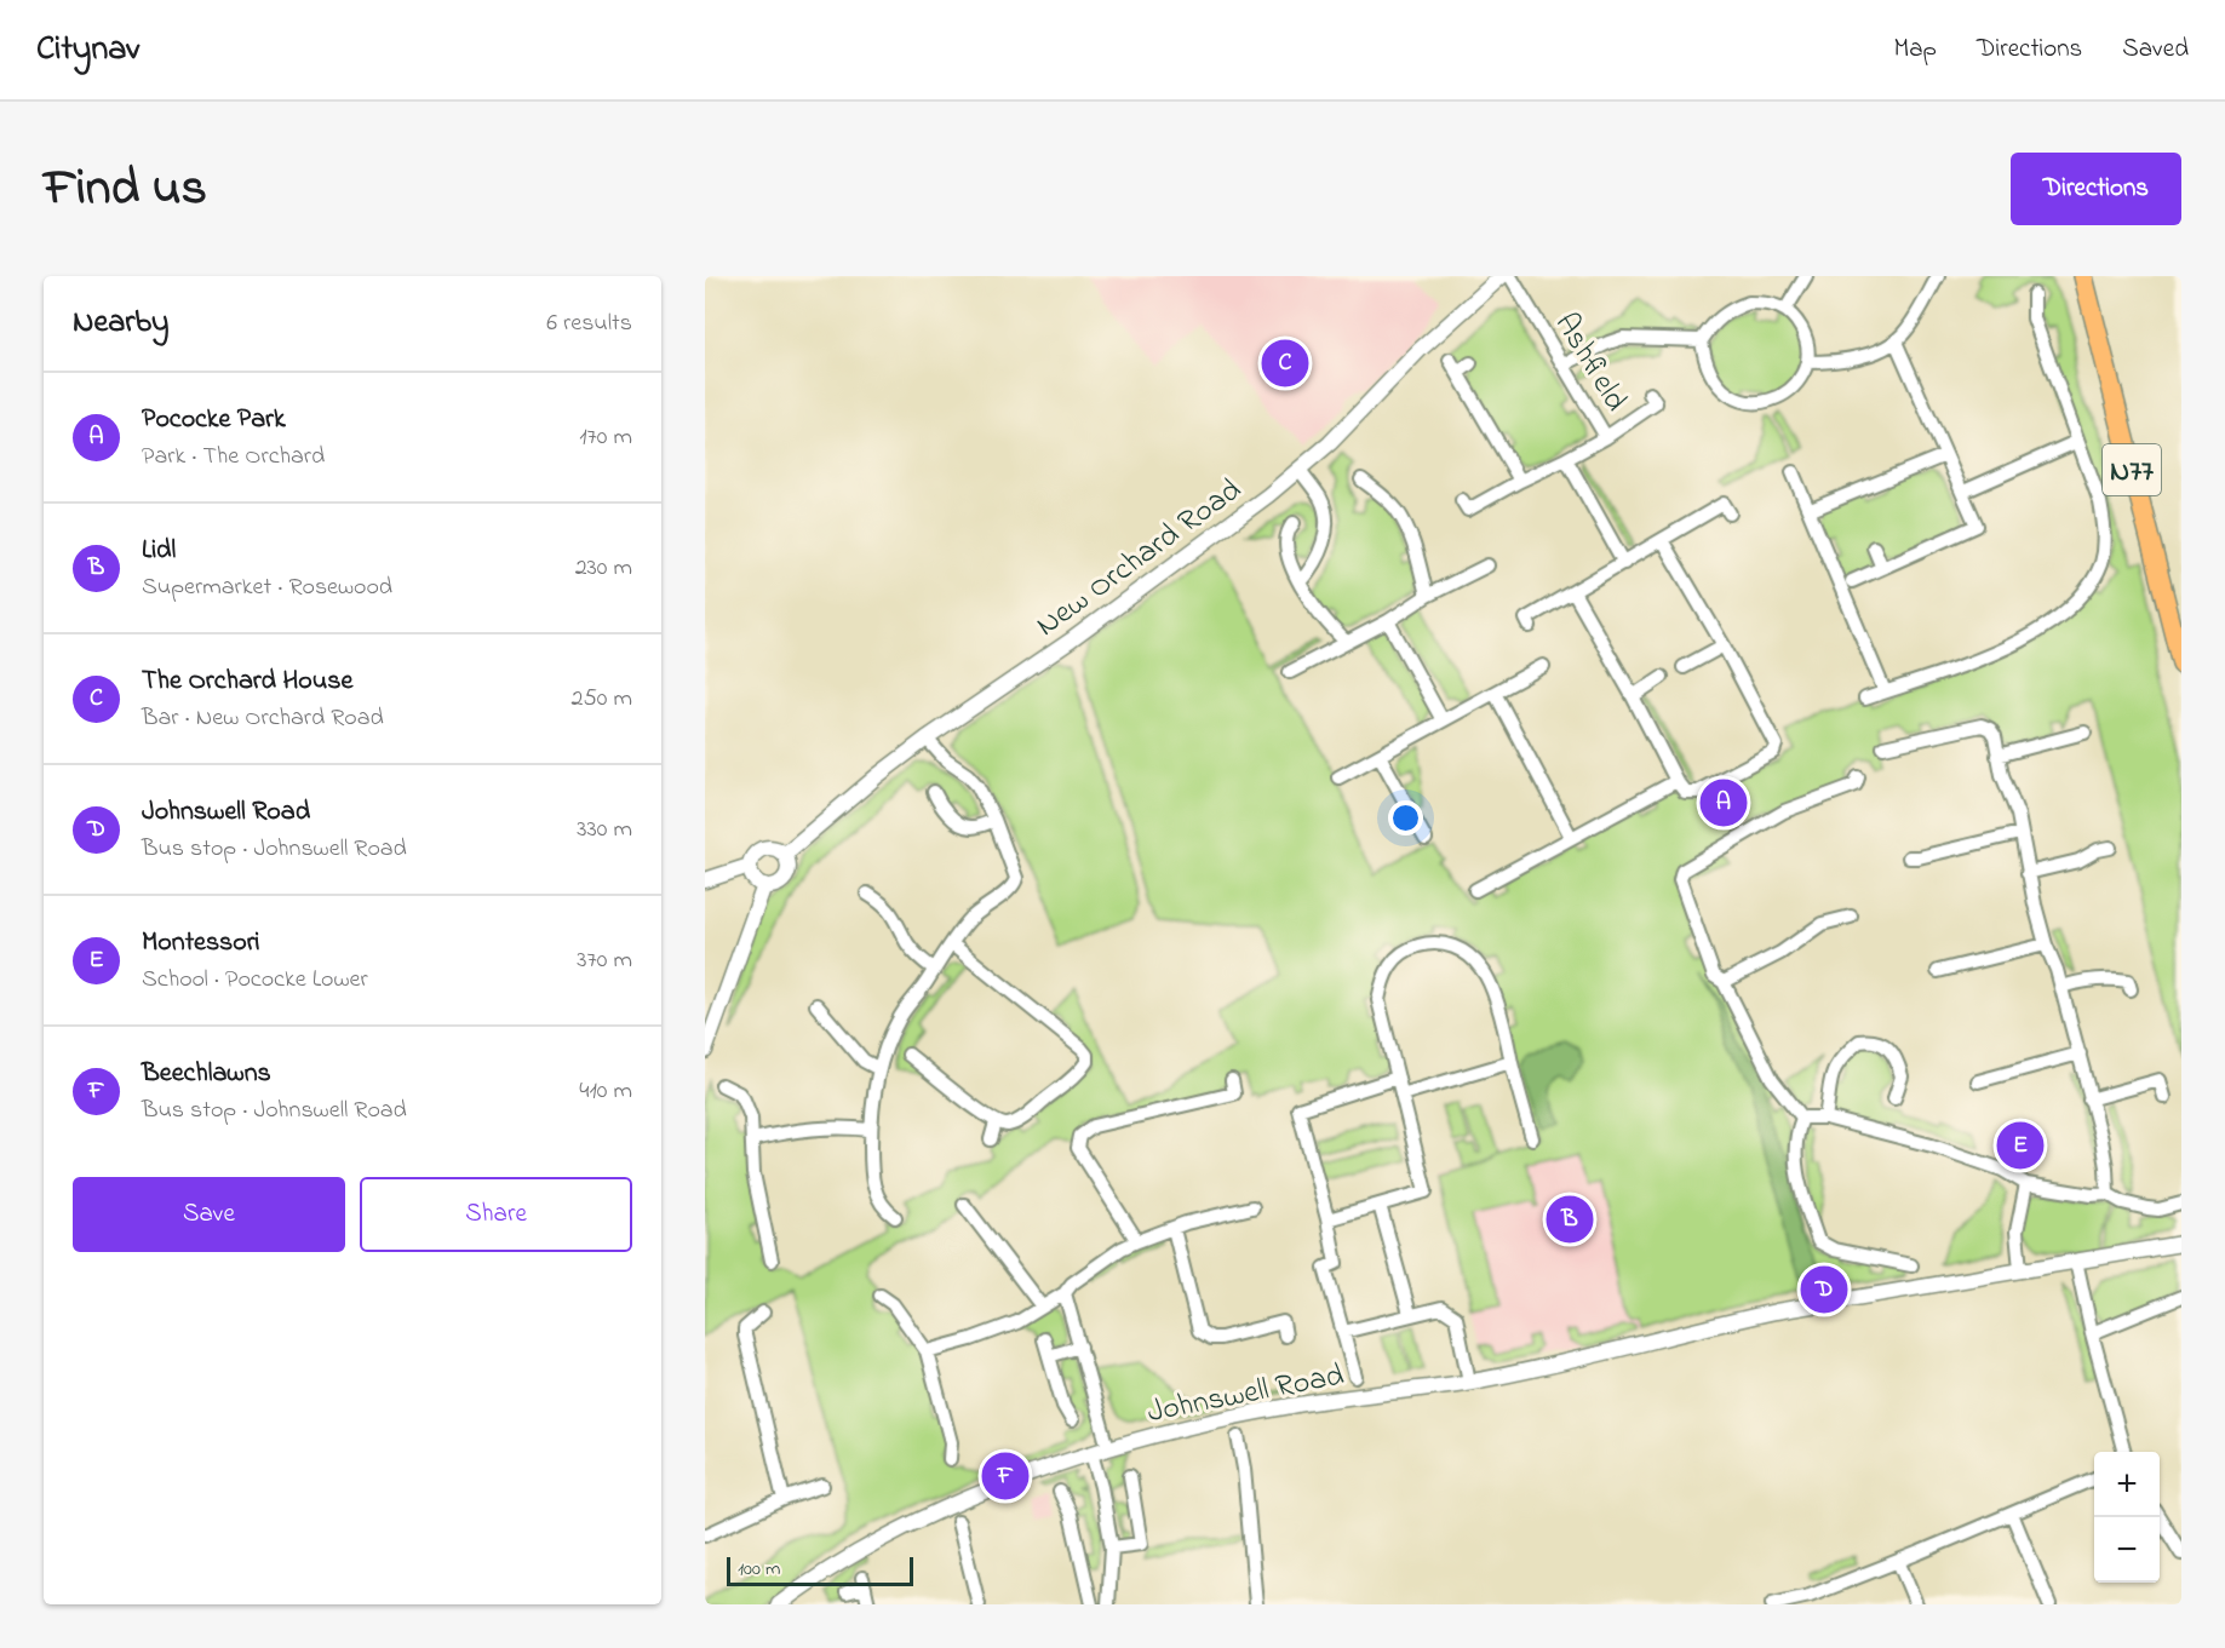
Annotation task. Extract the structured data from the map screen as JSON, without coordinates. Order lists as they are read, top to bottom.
{
  "streets": {
    "main road": ["N77"],
    "street": ["Ashfield", "New Orchard Road", "Johnswell Road"]
  },
  "scale_bar": "100 m",
  "page": {
    "header": "Citynav",
    "nav": ["Map", "Directions", "Saved"],
    "title": "Find us",
    "buttons": [
      "Directions",
      ["Save", "Share"]
    ],
    "heading": ["Nearby", "6 results"],
    "pins": [
      "C",
      "A",
      "E",
      "B",
      "D",
      "F"
    ],
    "list": [
      {
        "mark": "A",
        "name": "Pococke Park",
        "note": "Park · The Orchard",
        "value": "170 m"
      },
      {
        "mark": "B",
        "name": "Lidl",
        "note": "Supermarket · Rosewood",
        "value": "230 m"
      },
      {
        "mark": "C",
        "name": "The Orchard House",
        "note": "Bar · New Orchard Road",
        "value": "250 m"
      },
      {
        "mark": "D",
        "name": "Johnswell Road",
        "note": "Bus stop · Johnswell Road",
        "value": "330 m"
      },
      {
        "mark": "E",
        "name": "Montessori",
        "note": "School · Pococke Lower",
        "value": "370 m"
      },
      {
        "mark": "F",
        "name": "Beechlawns",
        "note": "Bus stop · Johnswell Road",
        "value": "410 m"
      }
    ],
    "map_buttons": ["+", "−"],
    "scale": "100 m"
  }
}
